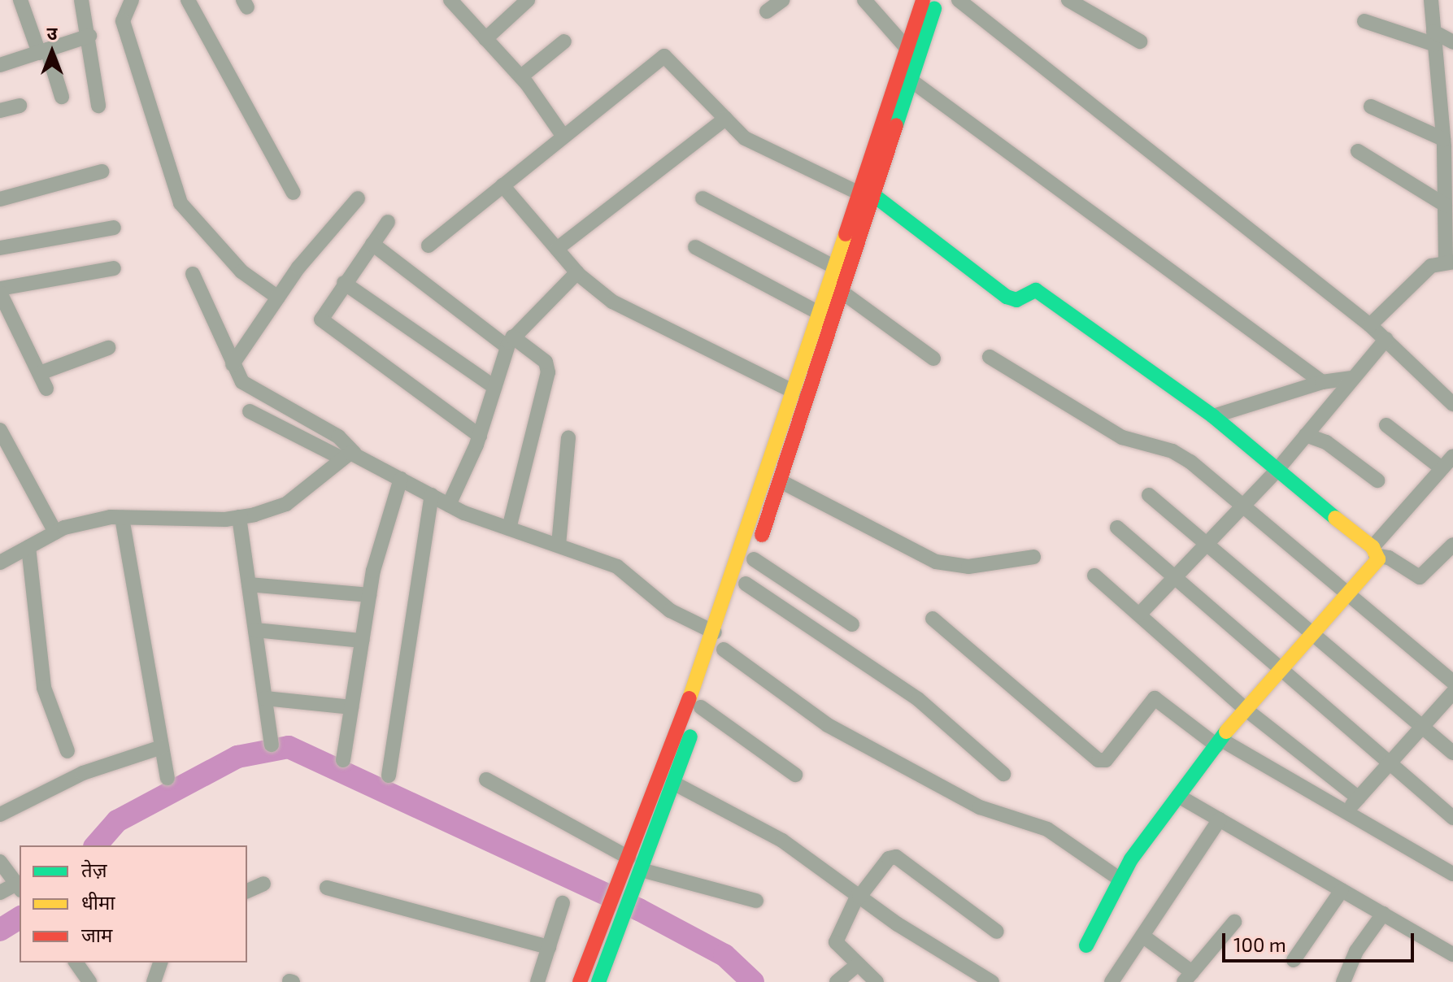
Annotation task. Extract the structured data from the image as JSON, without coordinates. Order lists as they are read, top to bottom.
{
  "legend": ["तेज़", "धीमा", "जाम"],
  "scale_bar": "100 m",
  "north": "top"
}
